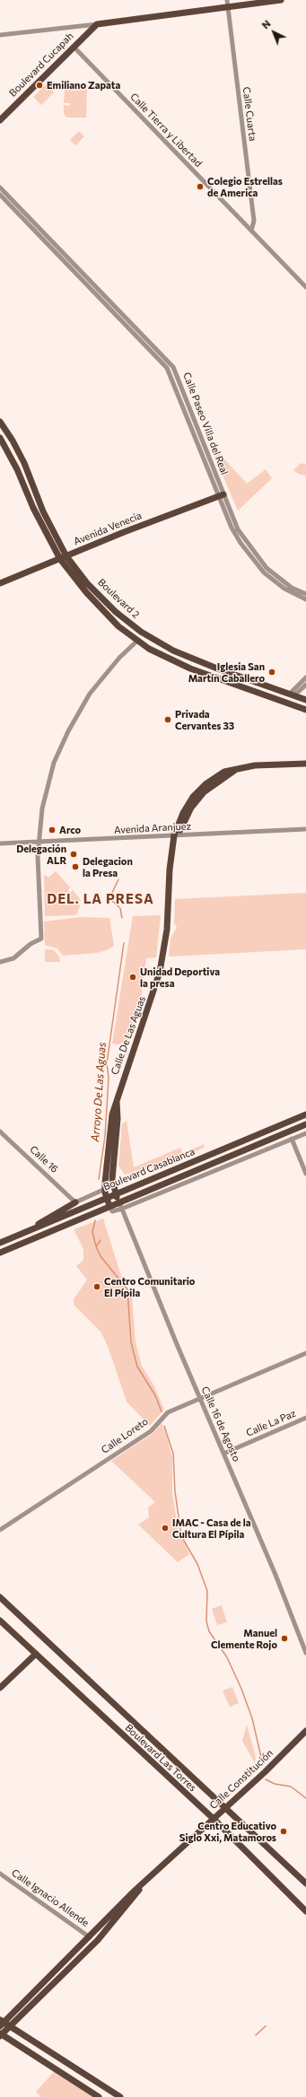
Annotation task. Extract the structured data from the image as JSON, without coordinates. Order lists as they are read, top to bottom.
{
  "streets": {
    "main road": [
      "Boulevard Cucapah",
      "Avenida Venecia",
      "Boulevard 2",
      "Calle De Las Aguas",
      "Boulevard Casablanca",
      "Boulevard Las Torres",
      "Calle Constitución"
    ],
    "street": [
      "Calle Cuarta",
      "Calle Tierra y Libertad",
      "Calle Paseo Villa del Real",
      "Avenida Aranjuez",
      "Calle 16",
      "Calle La Paz",
      "Calle 16 de Agosto",
      "Calle Loreto",
      "Calle Ignacio Allende"
    ]
  },
  "crossings": [
    ["Boulevard Cucapah", "Calle Tierra y Libertad"],
    ["Calle Cuarta", "Calle Tierra y Libertad"],
    ["Calle Paseo Villa del Real", "Avenida Venecia"],
    ["Avenida Venecia", "Boulevard 2"],
    ["Avenida Aranjuez", "Calle De Las Aguas"],
    ["Calle De Las Aguas", "Boulevard Casablanca"],
    ["Calle De Las Aguas", "Calle 16 de Agosto"],
    ["Boulevard Casablanca", "Calle 16 de Agosto"],
    ["Calle La Paz", "Calle 16 de Agosto"],
    ["Calle 16 de Agosto", "Calle Loreto"],
    ["Boulevard Las Torres", "Calle Constitución"],
    ["Calle Constitución", "Calle Ignacio Allende"]
  ],
  "districts": ["DEL. LA PRESA"],
  "water": ["Arroyo De Las Aguas"],
  "places": [
    "Emiliano Zapata",
    "Colegio Estrellas de America",
    "Iglesia San Martín Caballero",
    "Privada Cervantes 33",
    "Arco",
    "Delegación ALR",
    "Delegacion la Presa",
    "Unidad Deportiva la presa",
    "Centro Comunitario El Pípila",
    "IMAC - Casa de la Cultura El Pípila",
    "Manuel Clemente Rojo",
    "Centro Educativo Siglo Xxi, Matamoros"
  ],
  "north": "top left"
}
